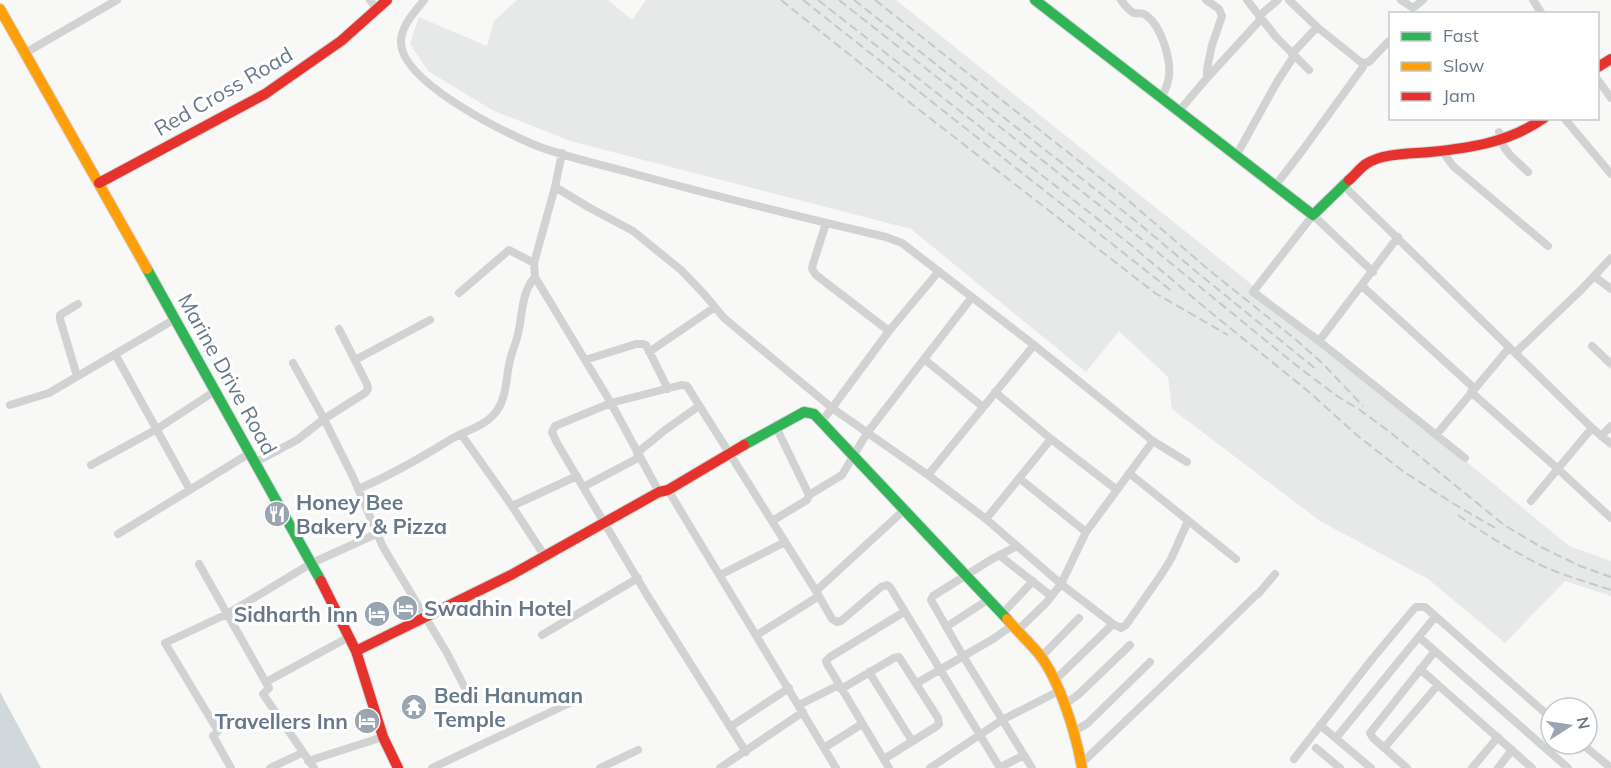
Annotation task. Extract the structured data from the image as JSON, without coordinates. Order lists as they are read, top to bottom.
{
  "streets": {
    "main road": ["Red Cross Road", "Marine Drive Road"]
  },
  "crossings": [
    ["Red Cross Road", "Marine Drive Road"]
  ],
  "places": {
    "restaurant": ["Honey Bee Bakery & Pizza"],
    "hotel": ["Swadhin Hotel", "Sidharth Inn", "Travellers Inn"],
    "temple": ["Bedi Hanuman Temple"]
  },
  "legend": ["Fast", "Slow", "Jam"],
  "north": "right"
}
